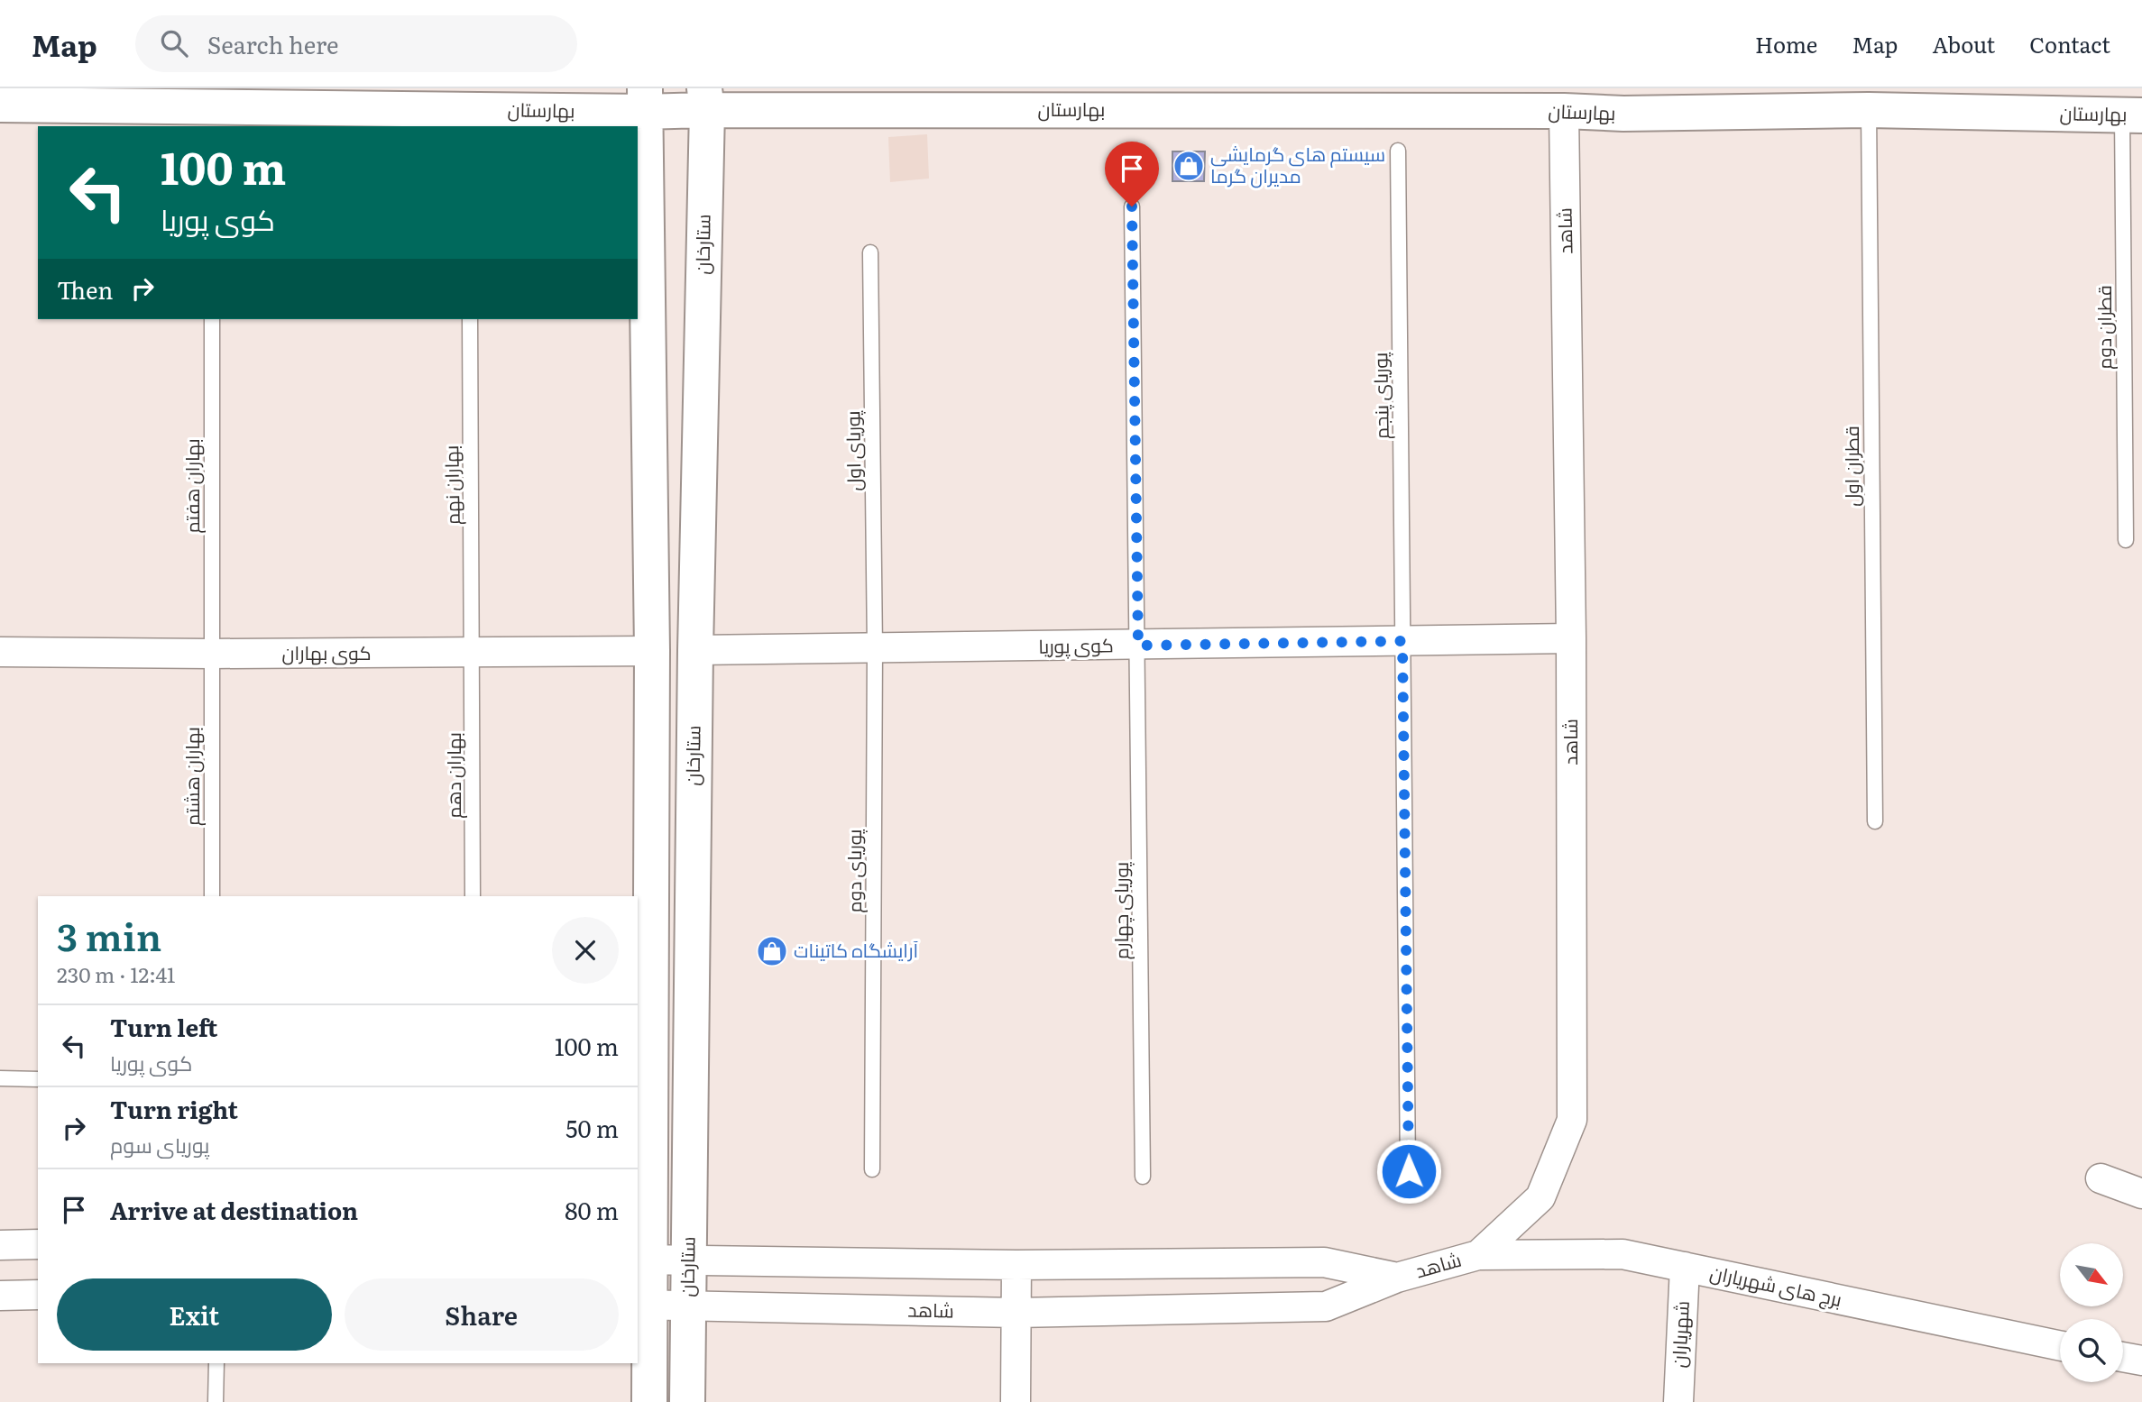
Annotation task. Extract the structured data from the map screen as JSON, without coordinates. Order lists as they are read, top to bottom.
{
  "streets": {
    "street": [
      "بهارستان",
      "شاهد",
      "ستارخان",
      "کوی پوریا",
      "کوی بهاران",
      "برج های شهریاران",
      "شهریاران"
    ],
    "lane": [
      "قطران دوم",
      "پوریای پنجم",
      "پوریای اول",
      "قطران اول",
      "بهاران نهم",
      "بهاران هفتم",
      "بهاران دهم",
      "بهاران هشتم",
      "پوریای دوم",
      "پوریای چهارم"
    ]
  },
  "crossings": [
    ["بهارستان", "شاهد"],
    ["بهارستان", "ستارخان"],
    ["بهارستان", "قطران دوم"],
    ["بهارستان", "قطران اول"],
    ["شاهد", "ستارخان"],
    ["شاهد", "کوی پوریا"],
    ["شاهد", "برج های شهریاران"],
    ["ستارخان", "کوی پوریا"],
    ["ستارخان", "کوی بهاران"],
    ["پوریای پنجم", "کوی پوریا"],
    ["پوریای اول", "کوی پوریا"],
    ["پوریای اول", "پوریای دوم"],
    ["بهاران نهم", "کوی بهاران"],
    ["بهاران نهم", "بهاران دهم"],
    ["بهاران هفتم", "کوی بهاران"],
    ["بهاران هفتم", "بهاران هشتم"],
    ["کوی پوریا", "پوریای دوم"],
    ["کوی پوریا", "پوریای چهارم"],
    ["کوی بهاران", "بهاران دهم"],
    ["کوی بهاران", "بهاران هشتم"],
    ["برج های شهریاران", "شهریاران"]
  ],
  "places": {
    "shop": ["سیستم های گرمایشی مدیران گرما", "آرایشگاه کاتینات"]
  },
  "north": "bottom right",
  "page": {
    "header": "Map",
    "search": "Search here",
    "nav": [
      "Home",
      "Map",
      "About",
      "Contact"
    ],
    "turn": ["100 m", "کوی پوریا"],
    "then": "Then",
    "heading": ["3 min", "230 m · 12:41"],
    "list": [
      {
        "name": "Turn left",
        "note": "کوی پوریا",
        "value": "100 m"
      },
      {
        "name": "Turn right",
        "note": "پوریای سوم",
        "value": "50 m"
      },
      {
        "name": "Arrive at destination",
        "value": "80 m"
      }
    ],
    "buttons": ["Exit", "Share"]
  }
}
